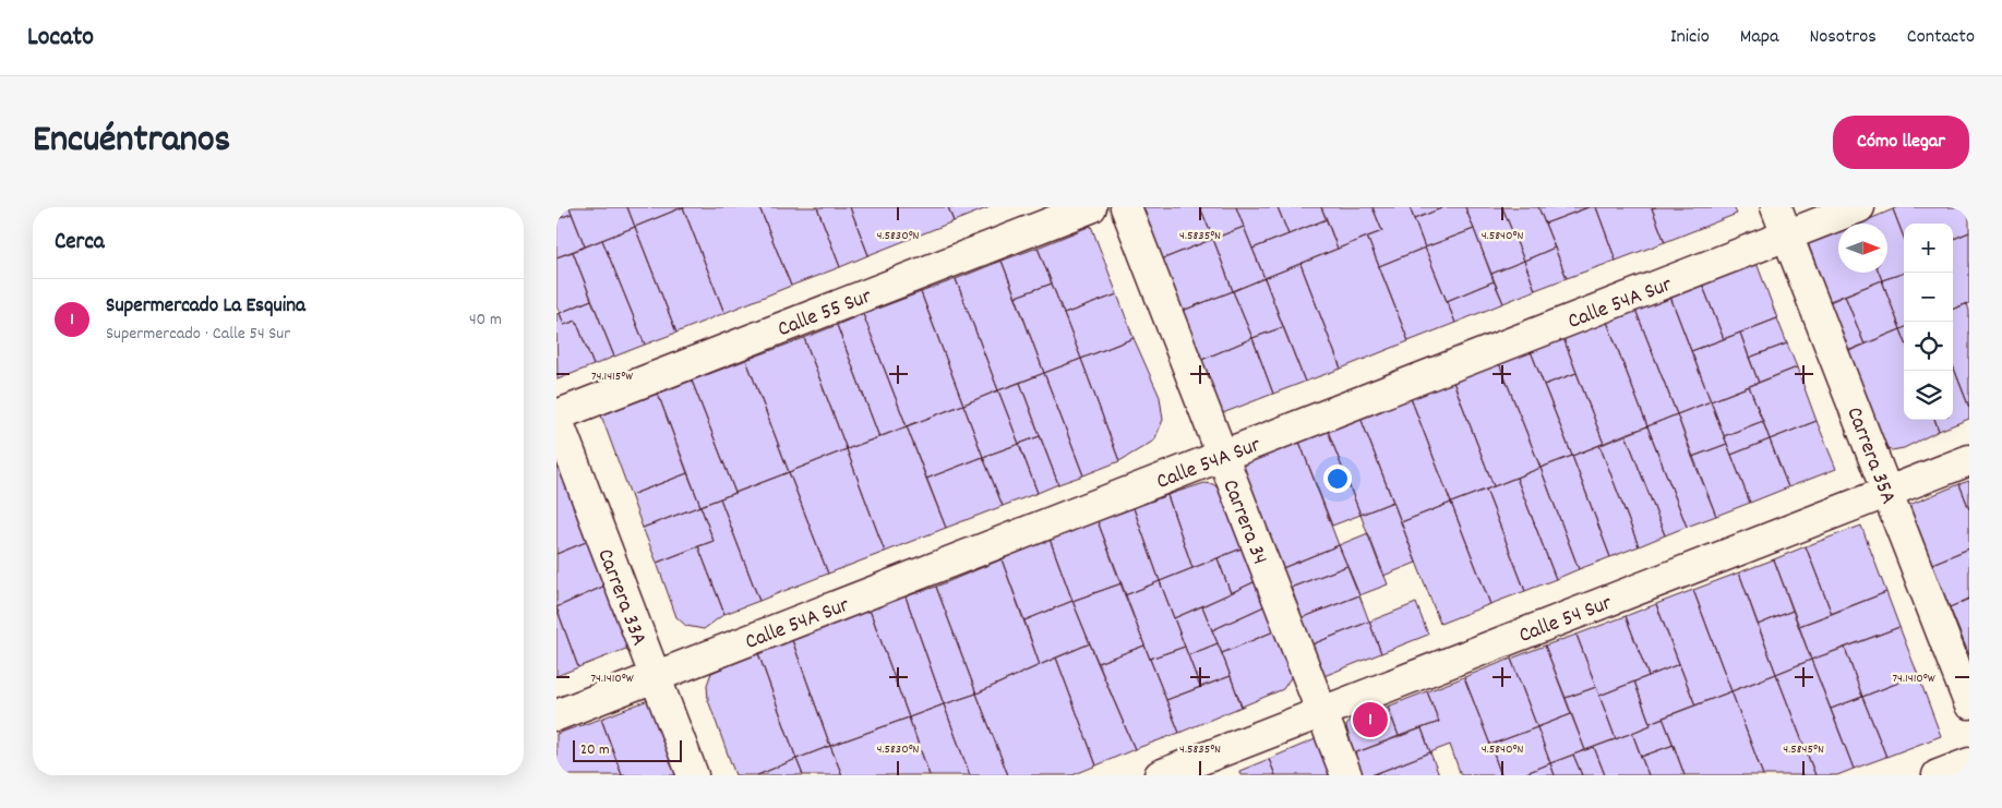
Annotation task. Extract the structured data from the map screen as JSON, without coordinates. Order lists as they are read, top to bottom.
{
  "streets": {
    "street": [
      "Calle 54A Sur",
      "Calle 55 Sur",
      "Carrera 35A",
      "Carrera 34",
      "Carrera 33A",
      "Calle 54 Sur"
    ]
  },
  "crossings": [
    ["Calle 54A Sur", "Carrera 35A"],
    ["Calle 54A Sur", "Carrera 34"],
    ["Calle 54A Sur", "Carrera 33A"],
    ["Calle 55 Sur", "Carrera 33A"],
    ["Carrera 35A", "Calle 54 Sur"],
    ["Carrera 34", "Calle 54 Sur"]
  ],
  "scale_bar": "20 m",
  "north": "right",
  "page": {
    "header": "Locato",
    "nav": [
      "Inicio",
      "Mapa",
      "Nosotros",
      "Contacto"
    ],
    "title": "Encuéntranos",
    "buttons": "Cómo llegar",
    "heading": "Cerca",
    "map_buttons": ["+", "−"],
    "list": [
      {
        "mark": "1",
        "name": "Supermercado La Esquina",
        "note": "Supermercado · Calle 54 Sur",
        "value": "40 m"
      }
    ],
    "pins": "1",
    "scale": "20 m"
  },
  "coordinates": [
    "4.5830°N",
    "4.5835°N",
    "4.5840°N",
    "74.1415°W",
    "74.1410°W",
    "4.5845°N"
  ]
}
